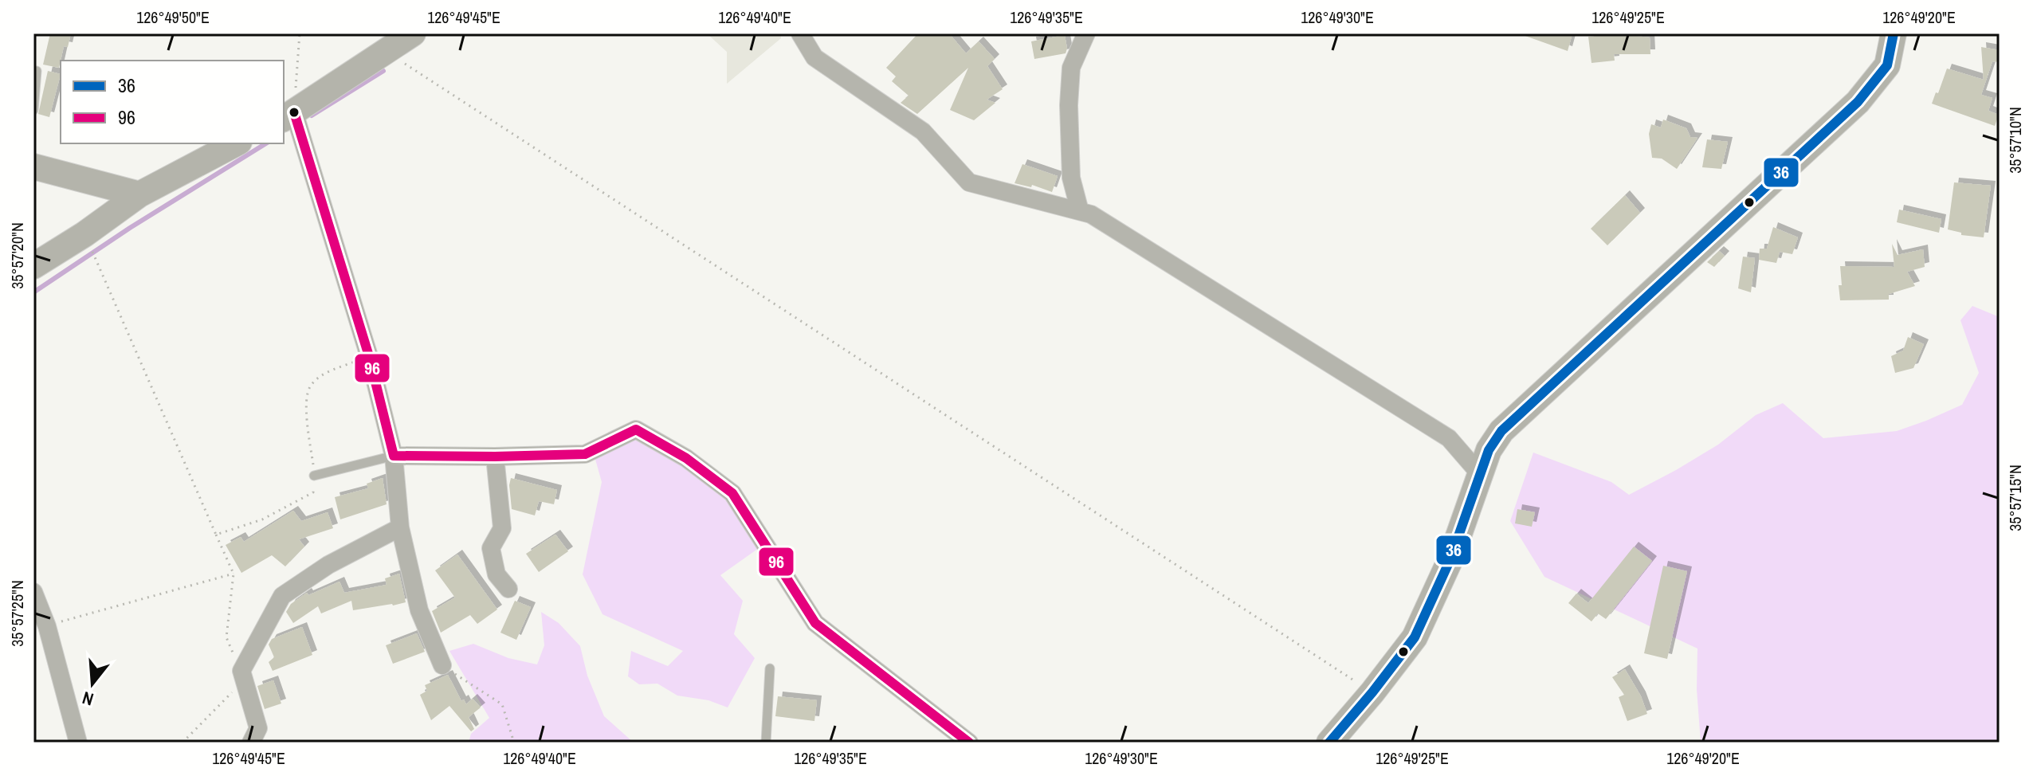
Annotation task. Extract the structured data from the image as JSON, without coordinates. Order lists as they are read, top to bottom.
{
  "lines": ["transit line 36", "transit line 96"],
  "legend": ["36", "96"],
  "north": "bottom",
  "coordinates": [
    "126°49'50\"E",
    "126°49'45\"E",
    "126°49'40\"E",
    "126°49'35\"E",
    "126°49'30\"E",
    "126°49'25\"E",
    "126°49'20\"E",
    "35°57'10\"N",
    "35°57'20\"N",
    "35°57'15\"N",
    "35°57'25\"N"
  ]
}
